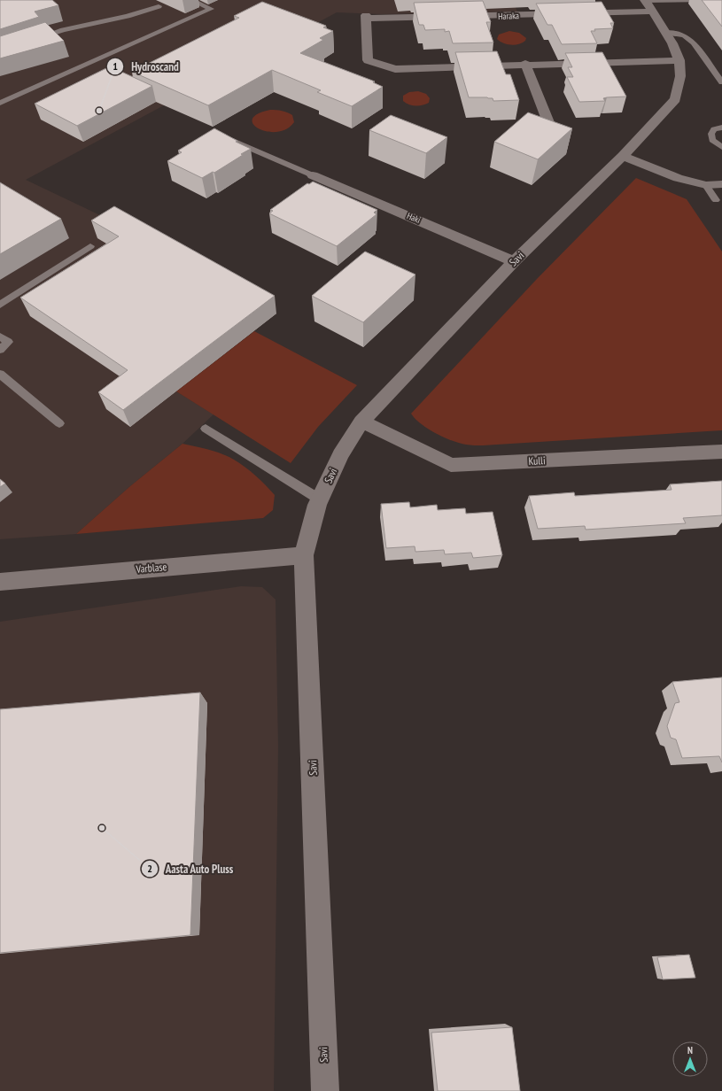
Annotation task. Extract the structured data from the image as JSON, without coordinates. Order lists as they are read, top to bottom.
{
  "streets": {
    "street": [
      "Haraka",
      "Haki",
      "Savi",
      "Kulli",
      "Varblase"
    ]
  },
  "crossings": [
    ["Haraka", "Savi"],
    ["Haki", "Savi"],
    ["Savi", "Kulli"],
    ["Savi", "Varblase"]
  ],
  "places": ["Hydroscand", "Aasta Auto Pluss"],
  "north": "top"
}
